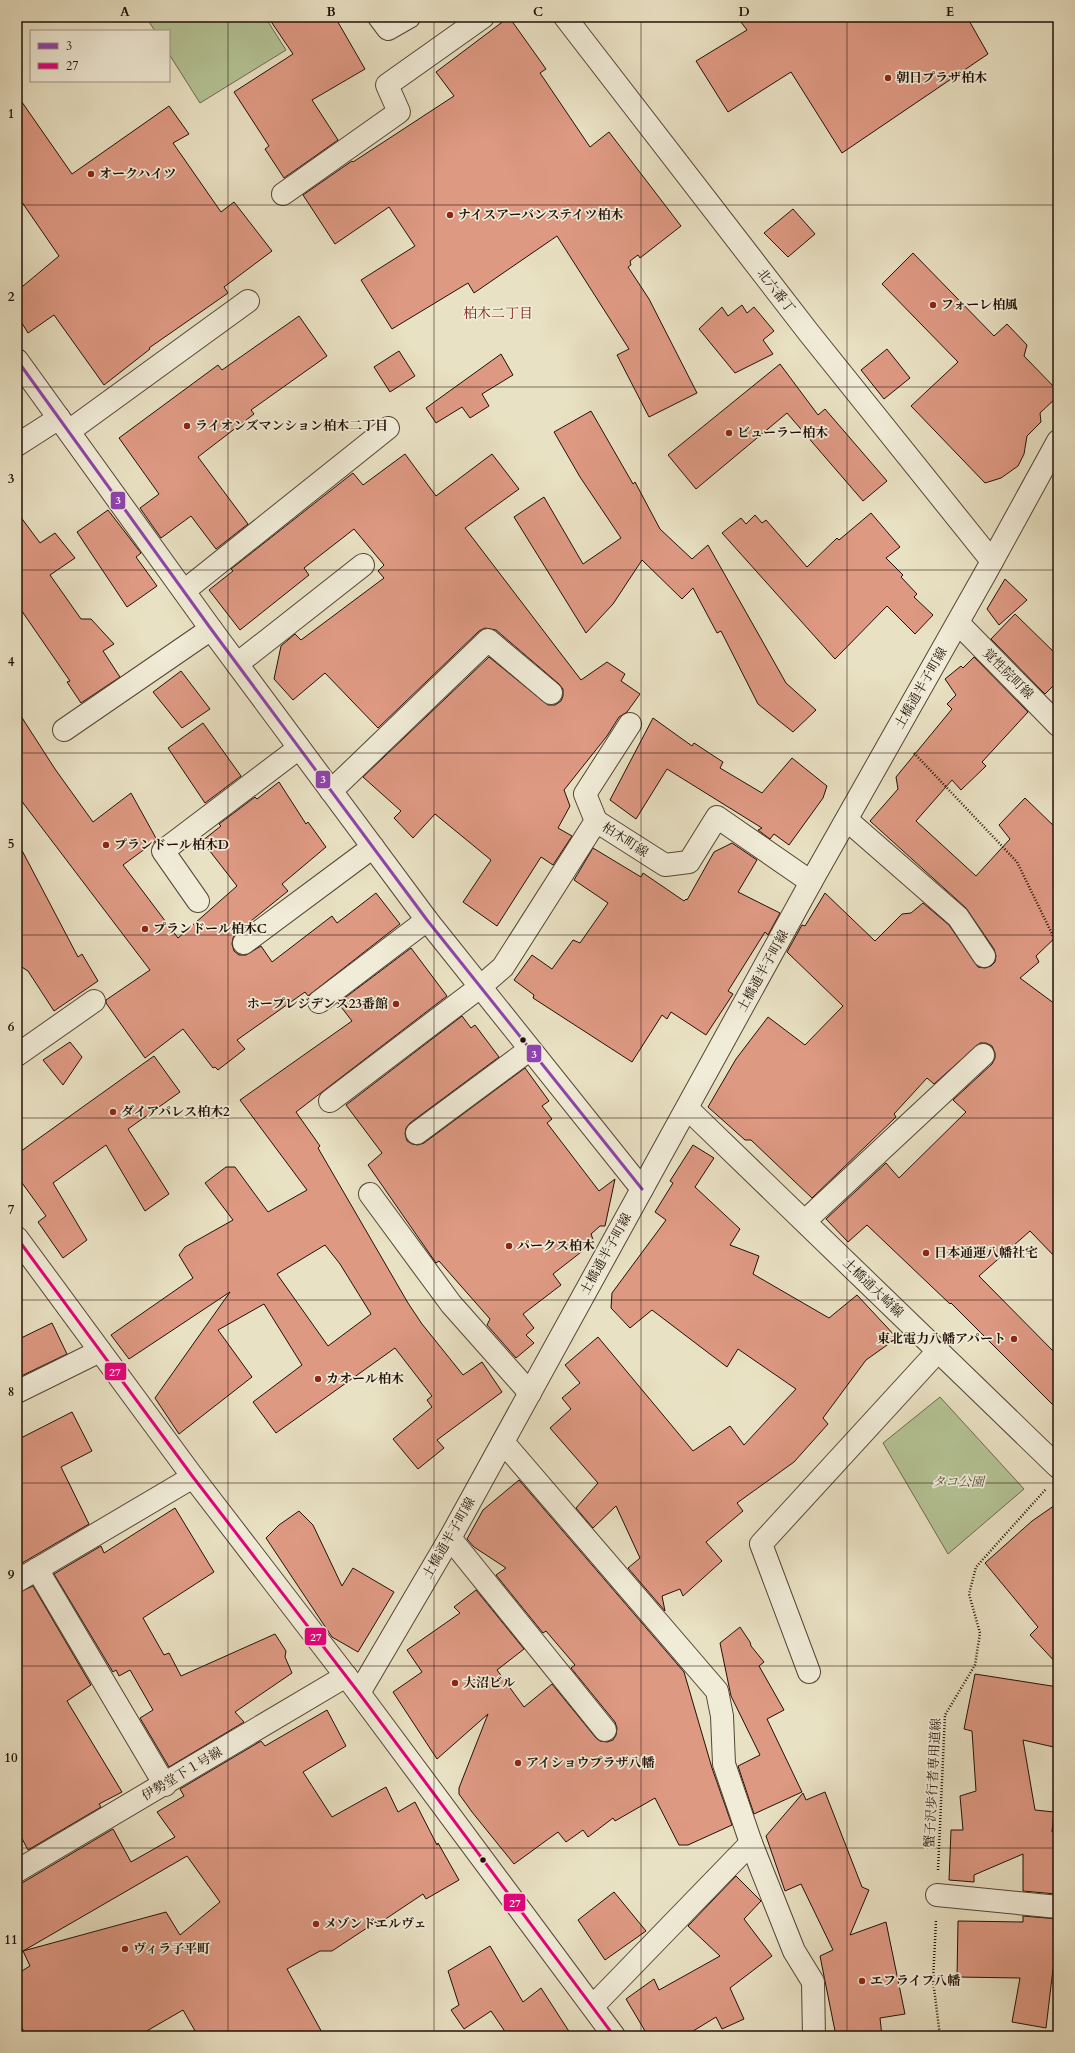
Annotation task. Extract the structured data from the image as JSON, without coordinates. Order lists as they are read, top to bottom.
{
  "streets": {
    "street": [
      "北六番丁",
      "覚性院町線",
      "土橋通半子町線",
      "柏木町線",
      "土橋通大崎線",
      "伊勢堂下１号線"
    ],
    "path": ["蟹子沢歩行者専用道線"]
  },
  "crossings": [
    ["北六番丁", "土橋通半子町線"],
    ["覚性院町線", "土橋通半子町線"],
    ["土橋通半子町線", "柏木町線"],
    ["土橋通半子町線", "土橋通大崎線"]
  ],
  "districts": ["柏木二丁目"],
  "parks": ["タコ公園"],
  "places": [
    "朝日プラザ柏木",
    "オークハイツ",
    "ナイスアーバンステイツ柏木",
    "フォーレ柏風",
    "ライオンズマンション柏木二丁目",
    "ビューラー柏木",
    "プランドール柏木D",
    "プランドール柏木C",
    "ホープレジデンス23番館",
    "ダイアパレス柏木2",
    "パークス柏木",
    "日本通運八幡社宅",
    "東北電力八幡アパート",
    "カオール柏木",
    "大沼ビル",
    "アイショウプラザ八幡",
    "メゾンドエルヴェ",
    "ヴィラ子平町",
    "エフライフ八幡"
  ],
  "lines": ["transit line 3", "transit line 27"],
  "legend": ["3", "27"],
  "grid": {
    "columns": [
      "A",
      "B",
      "C",
      "D",
      "E"
    ],
    "rows": [
      "1",
      "2",
      "3",
      "4",
      "5",
      "6",
      "7",
      "8",
      "9",
      "10",
      "11"
    ]
  }
}
